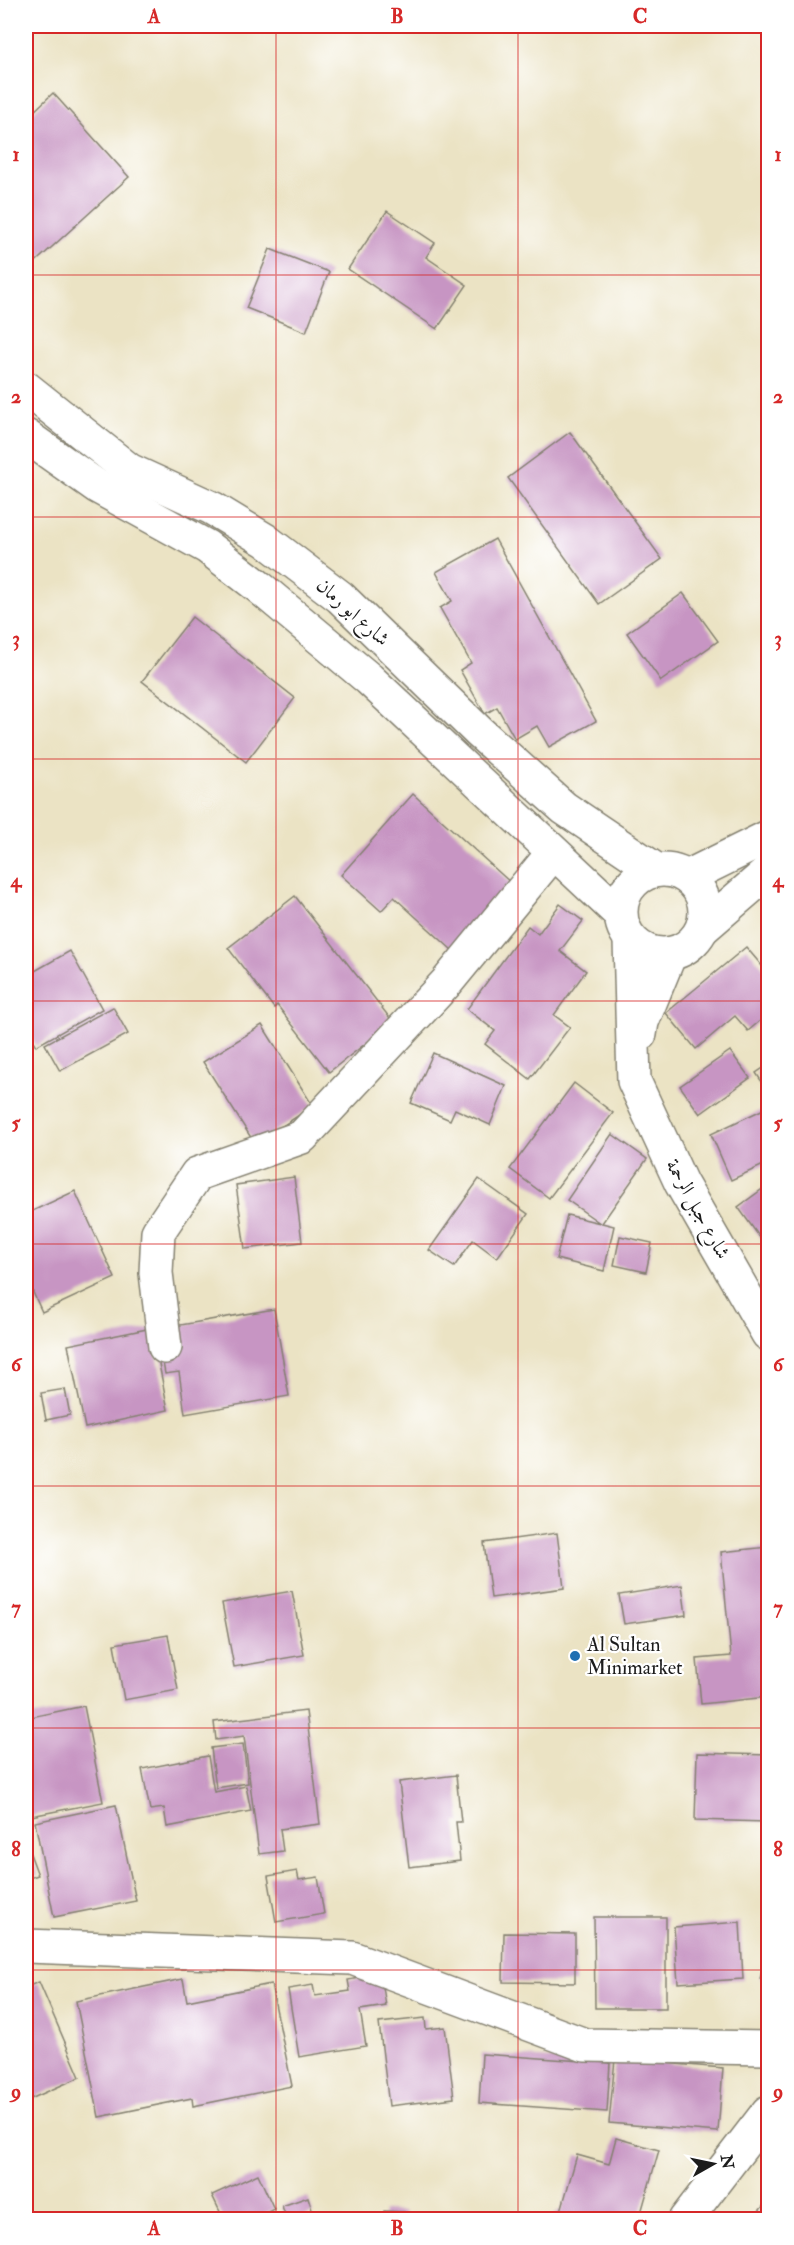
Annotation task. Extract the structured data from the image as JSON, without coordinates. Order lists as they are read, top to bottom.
{
  "streets": {
    "main road": ["شارع ابو رمان", "شارع جبل الرحمة"]
  },
  "places": ["Al Sultan Minimarket"],
  "north": "right",
  "grid": {
    "columns": ["A", "B", "C"],
    "rows": [
      "1",
      "2",
      "3",
      "4",
      "5",
      "6",
      "7",
      "8",
      "9"
    ]
  }
}
